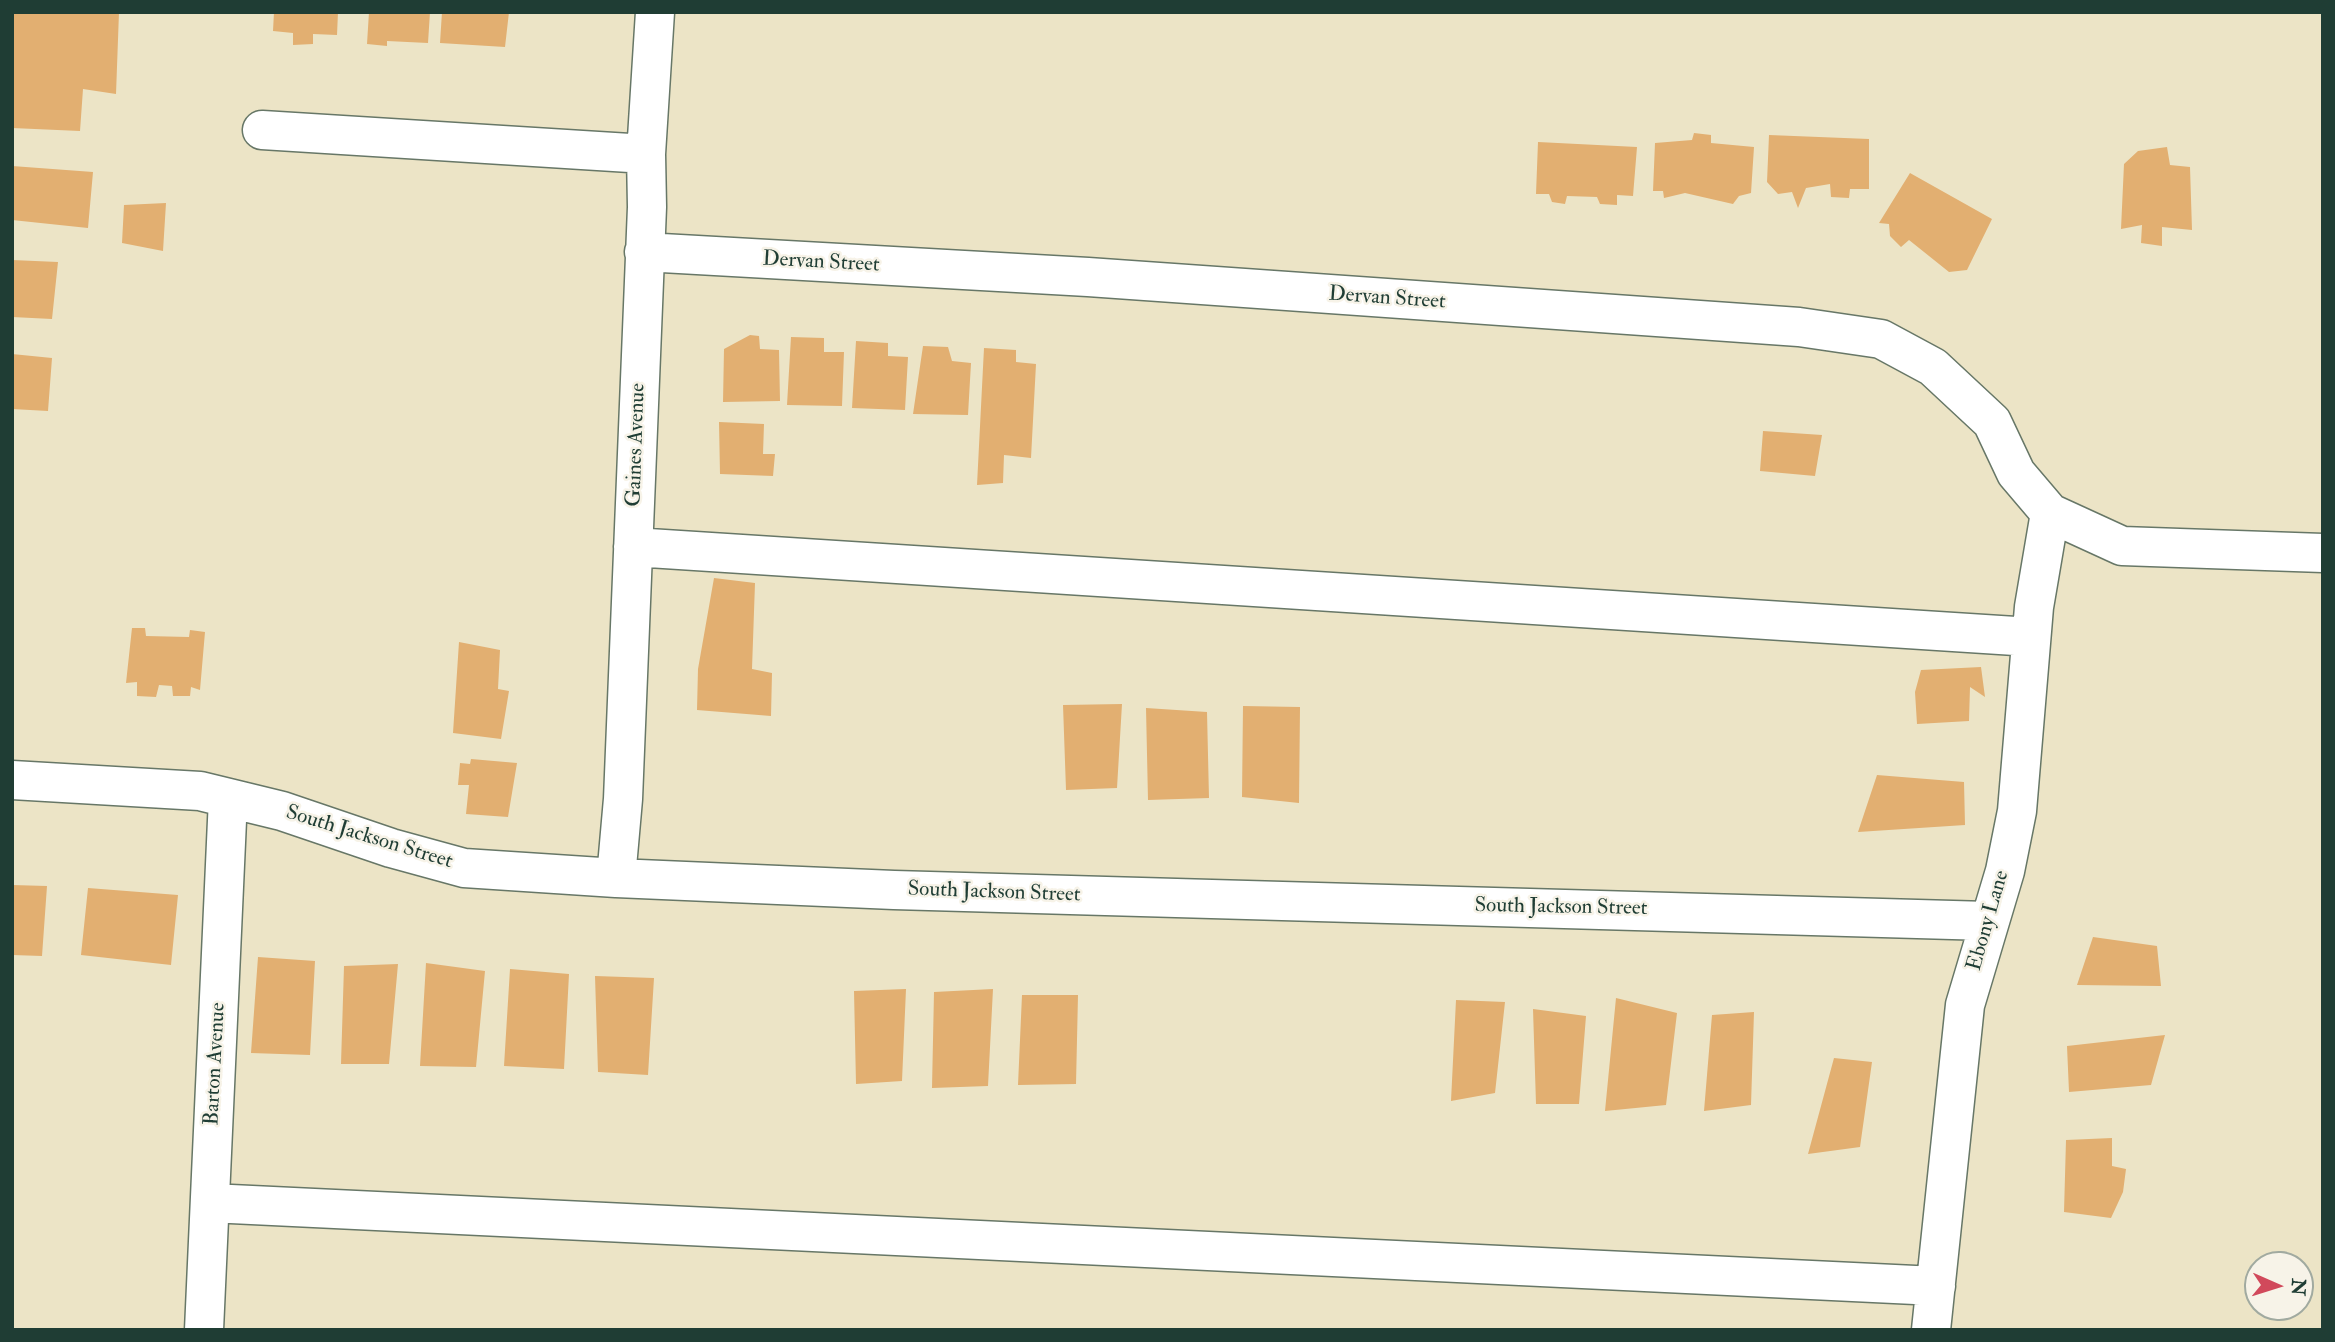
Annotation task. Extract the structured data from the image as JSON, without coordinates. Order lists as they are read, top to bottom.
{
  "streets": {
    "street": [
      "Dervan Street",
      "Gaines Avenue",
      "South Jackson Street",
      "Ebony Lane",
      "Barton Avenue"
    ]
  },
  "crossings": [
    ["Dervan Street", "Gaines Avenue"],
    ["Dervan Street", "Ebony Lane"],
    ["Gaines Avenue", "South Jackson Street"],
    ["South Jackson Street", "Ebony Lane"],
    ["South Jackson Street", "Barton Avenue"]
  ],
  "north": "right"
}
